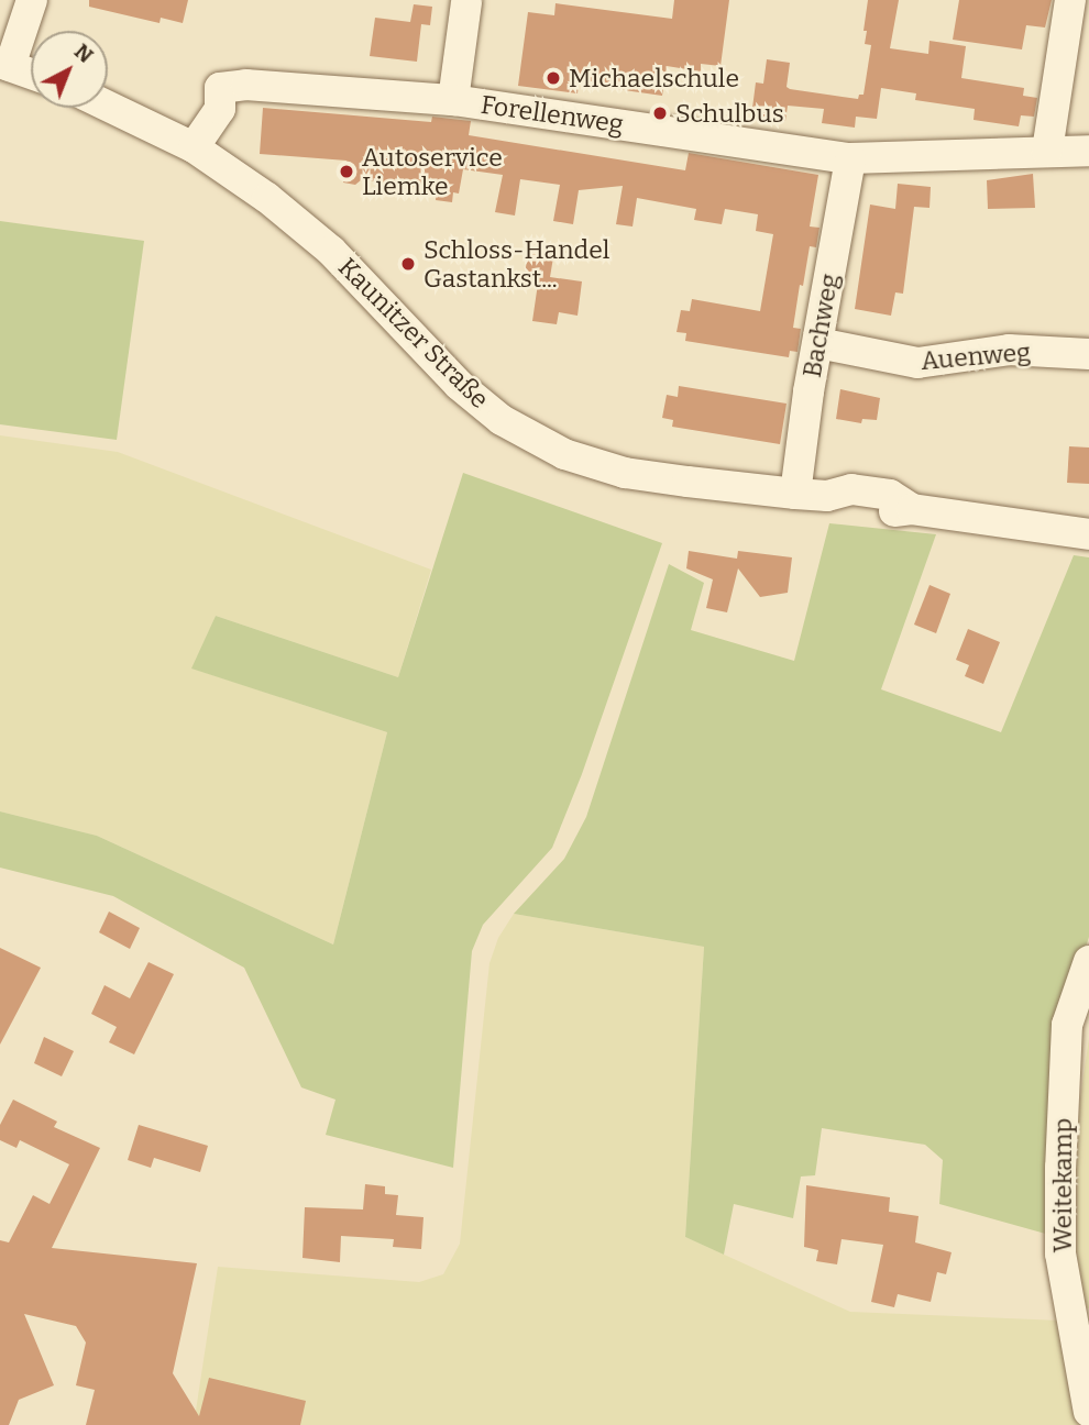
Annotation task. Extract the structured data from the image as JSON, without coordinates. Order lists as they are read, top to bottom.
{
  "streets": {
    "street": [
      "Forellenweg",
      "Bachweg",
      "Kaunitzer Straße",
      "Auenweg",
      "Weitekamp"
    ]
  },
  "crossings": [
    ["Forellenweg", "Bachweg"],
    ["Forellenweg", "Kaunitzer Straße"],
    ["Bachweg", "Kaunitzer Straße"],
    ["Bachweg", "Auenweg"]
  ],
  "places": [
    "Michaelschule",
    "Schulbus",
    "Autoservice Liemke",
    "Schloss-Handel Gastankst..."
  ],
  "north": "top right"
}
